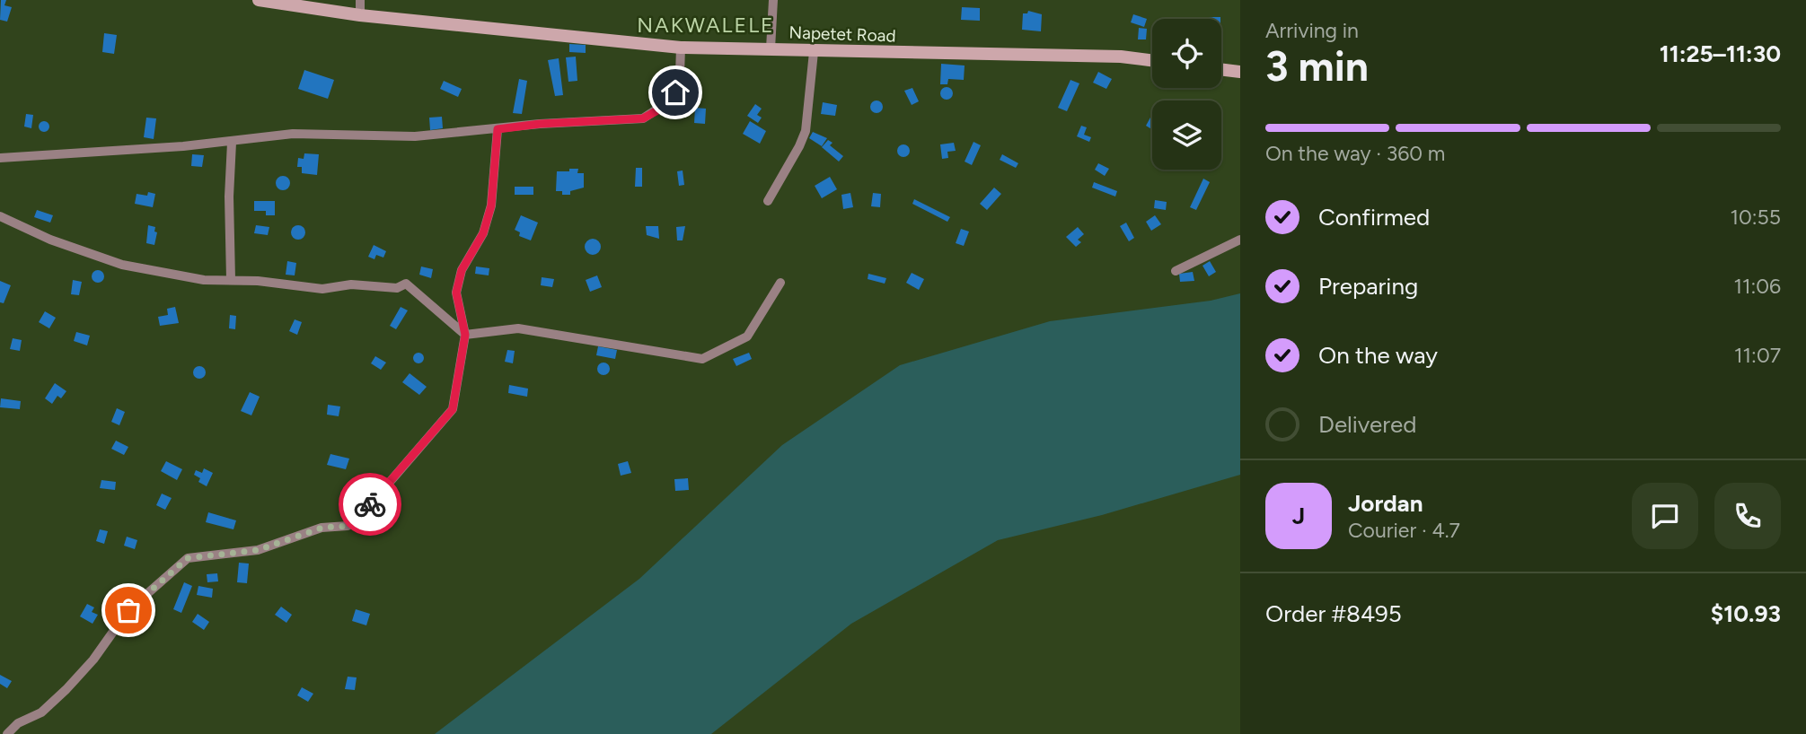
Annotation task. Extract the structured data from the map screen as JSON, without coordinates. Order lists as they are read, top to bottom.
{
  "streets": {
    "main road": ["Napetet Road"]
  },
  "districts": ["NAKWALELE"],
  "page": {
    "heading": ["3 min", "Arriving in", "11:25–11:30"],
    "panel": [
      "Jordan",
      "Courier · 4.7",
      "Order #8495",
      "$10.93"
    ],
    "bar": "On the way · 360 m",
    "list": [
      ["Confirmed", "10:55"],
      ["Preparing", "11:06"],
      ["On the way", "11:07"],
      "Delivered"
    ],
    "round": "J"
  }
}
